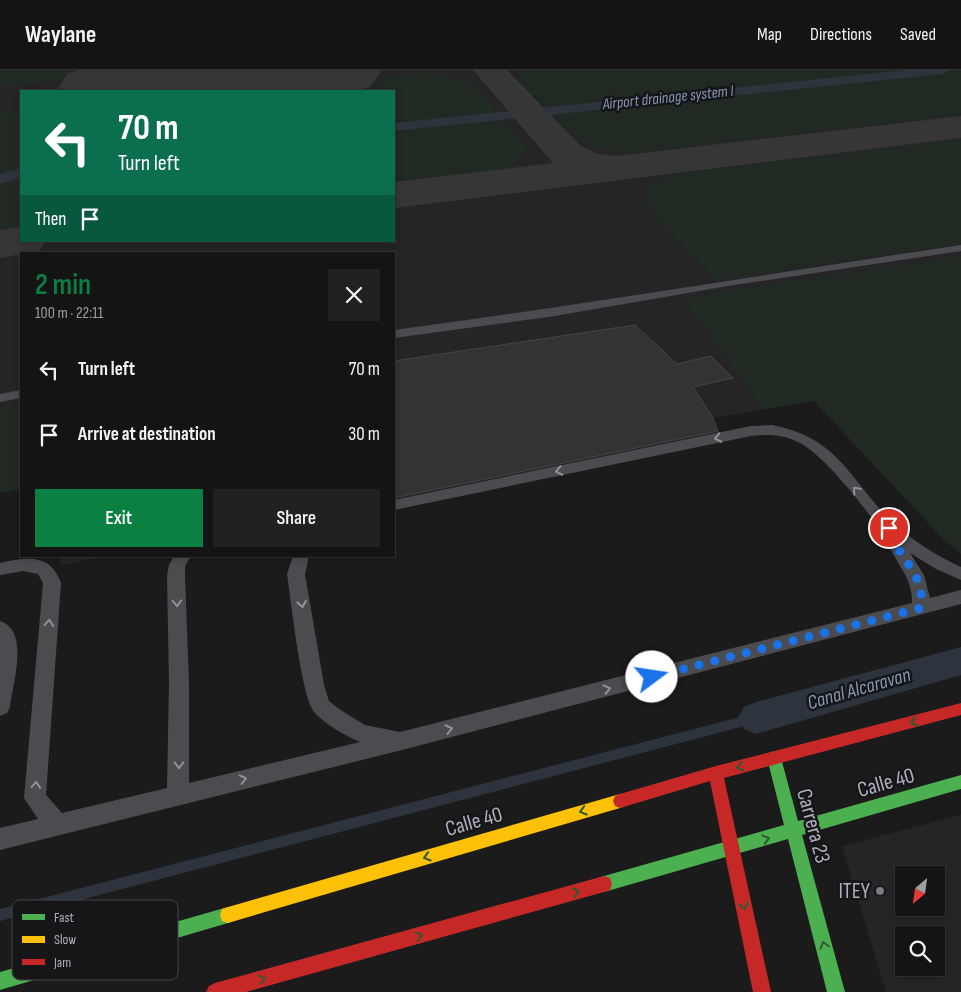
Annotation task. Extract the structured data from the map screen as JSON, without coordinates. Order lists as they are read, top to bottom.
{
  "streets": {
    "main road": ["Calle 40", "Carrera 23"]
  },
  "crossings": [
    ["Calle 40", "Carrera 23"]
  ],
  "water": ["Airport drainage system I", "Canal Alcaravan"],
  "places": ["ITEY"],
  "legend": ["Fast", "Slow", "Jam"],
  "north": "bottom left",
  "page": {
    "header": "Waylane",
    "nav": ["Map", "Directions", "Saved"],
    "turn": ["70 m", "Turn left"],
    "then": "Then",
    "heading": ["2 min", "100 m · 22:11"],
    "list": [
      {
        "name": "Turn left",
        "value": "70 m"
      },
      {
        "name": "Arrive at destination",
        "value": "30 m"
      }
    ],
    "buttons": ["Exit", "Share"]
  }
}
